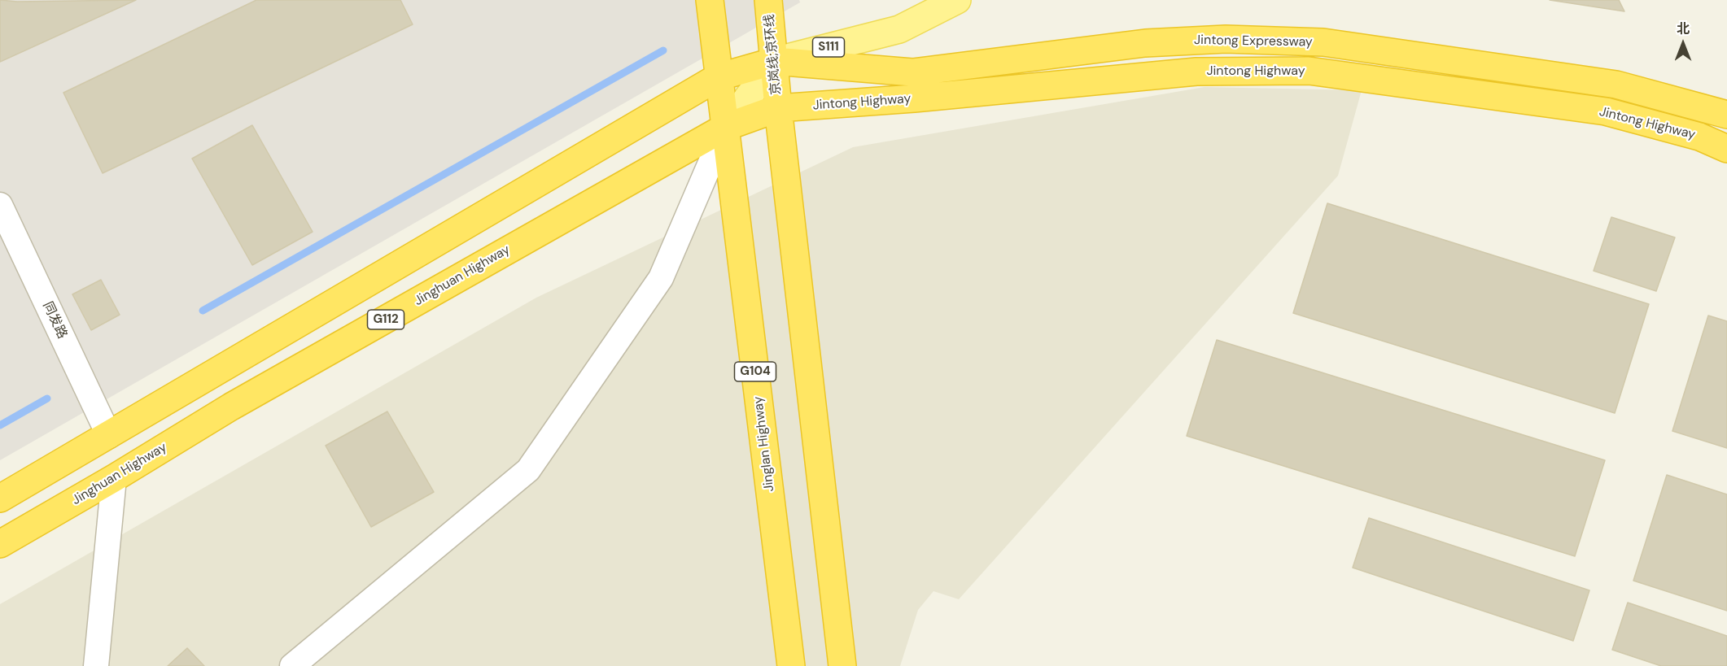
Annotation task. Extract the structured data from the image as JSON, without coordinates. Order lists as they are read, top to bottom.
{
  "streets": {
    "highway": [
      "Jintong Expressway",
      "京岚线;京环线",
      "Jintong Highway",
      "Jinghuan Highway",
      "G112",
      "G104",
      "Jinglan Highway"
    ],
    "main road": ["S111"],
    "street": ["同发路"]
  },
  "crossings": [
    ["Jintong Expressway", "京岚线;京环线"],
    ["Jintong Expressway", "G104"],
    ["Jintong Expressway", "Jinglan Highway"],
    ["京岚线;京环线", "Jintong Highway"],
    ["京岚线;京环线", "Jinghuan Highway"],
    ["Jintong Highway", "Jinghuan Highway"],
    ["Jinghuan Highway", "Jinglan Highway"],
    ["G104", "Jinglan Highway"]
  ],
  "north": "top"
}
